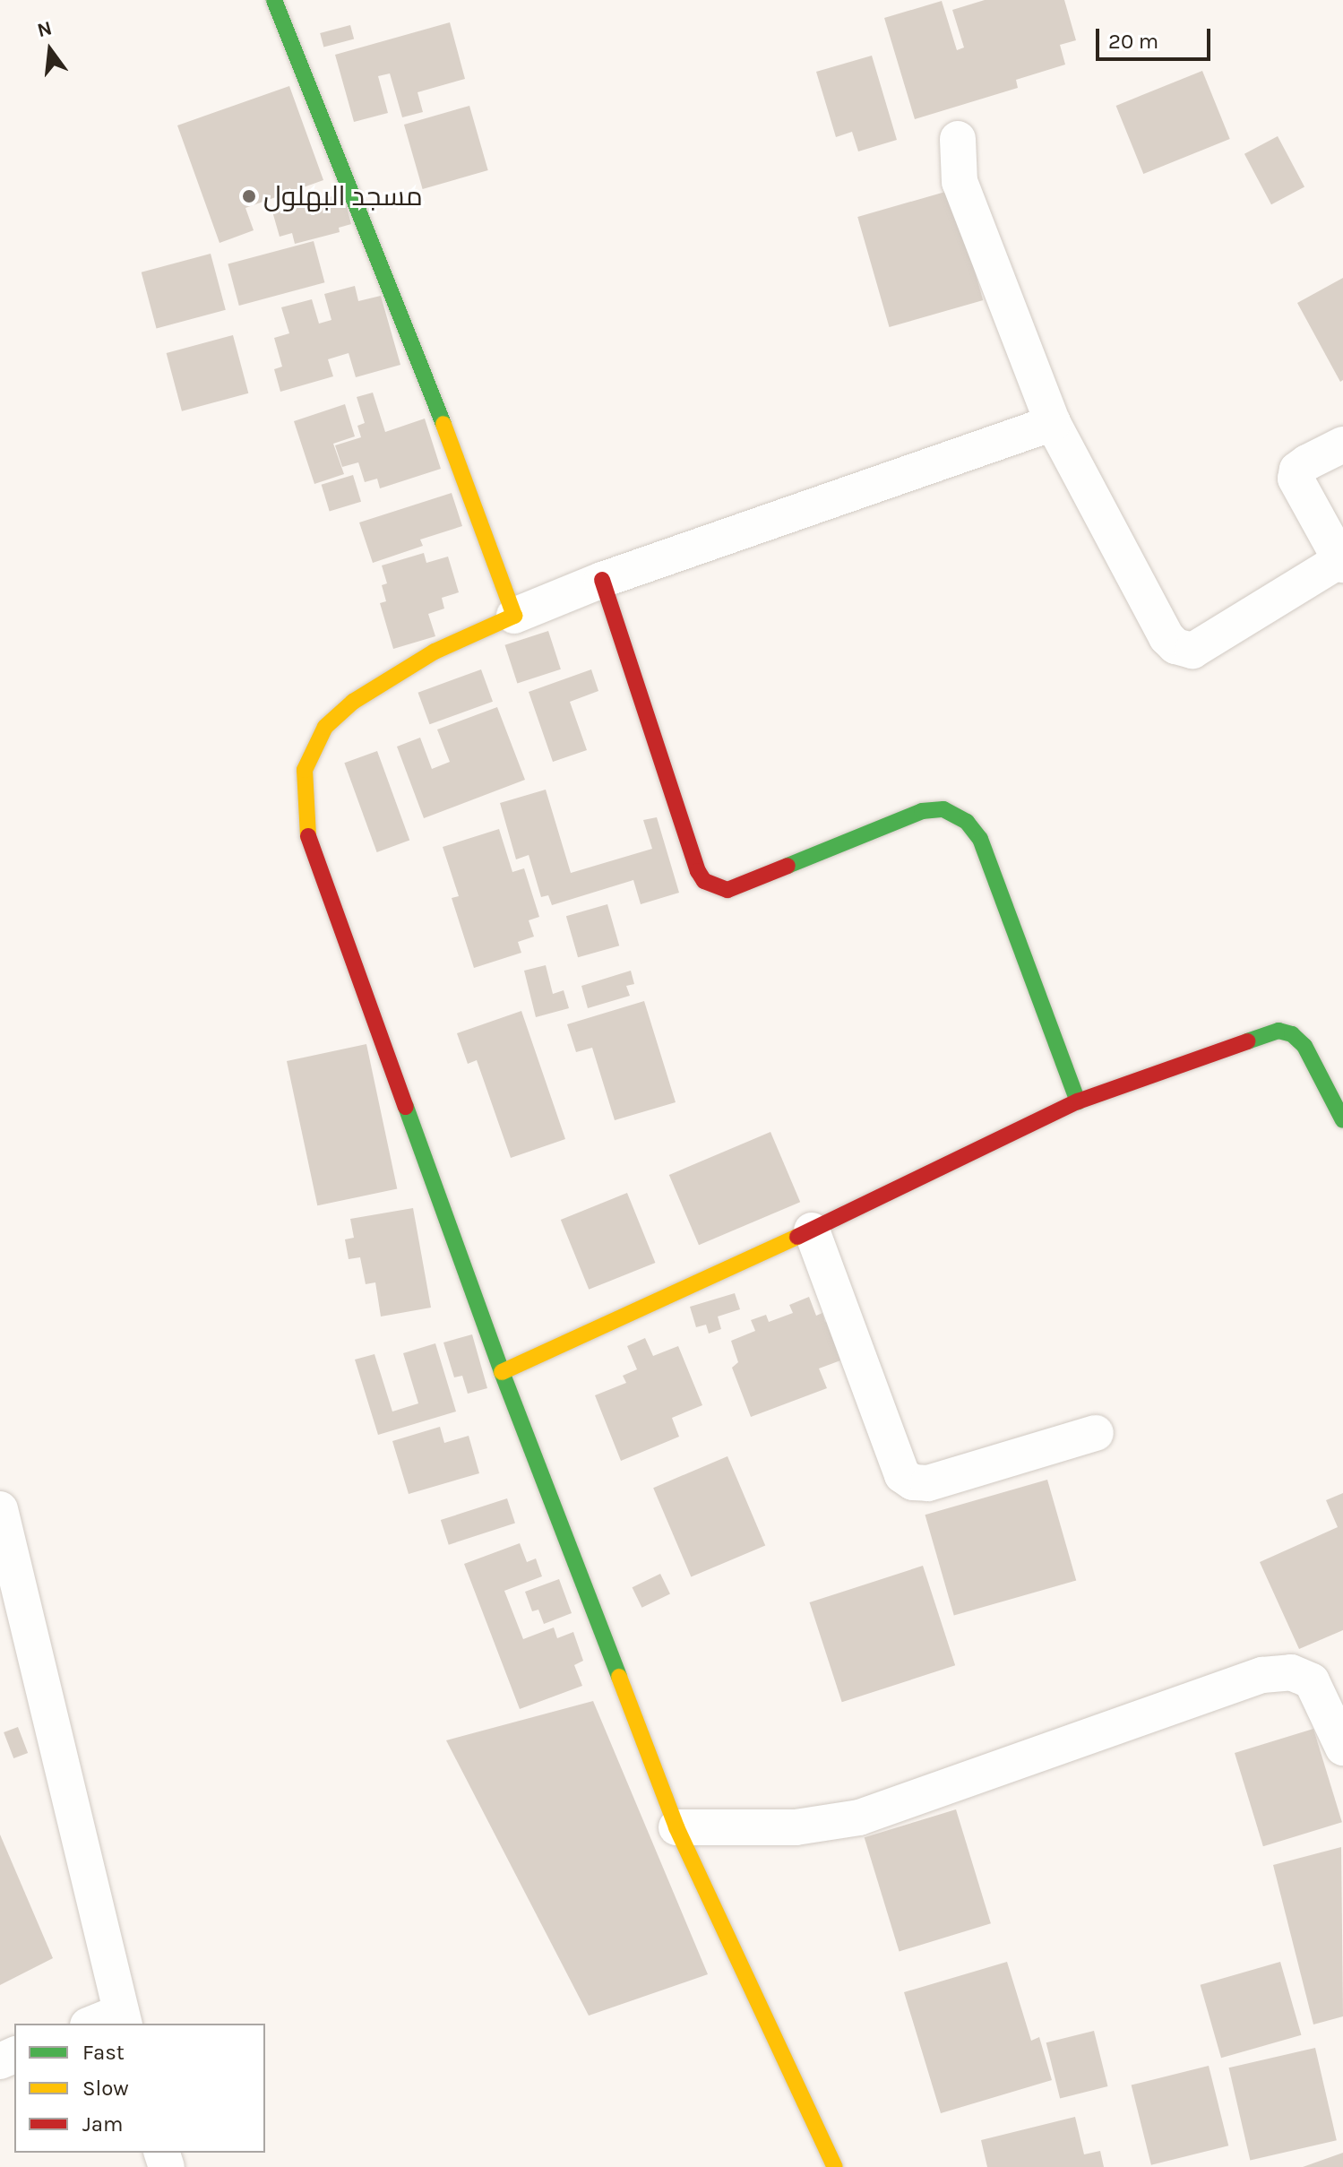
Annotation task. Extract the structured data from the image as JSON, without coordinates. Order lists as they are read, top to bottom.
{
  "places": ["مسجد البهلول"],
  "legend": ["Fast", "Slow", "Jam"],
  "scale_bar": "20 m",
  "north": "top"
}
